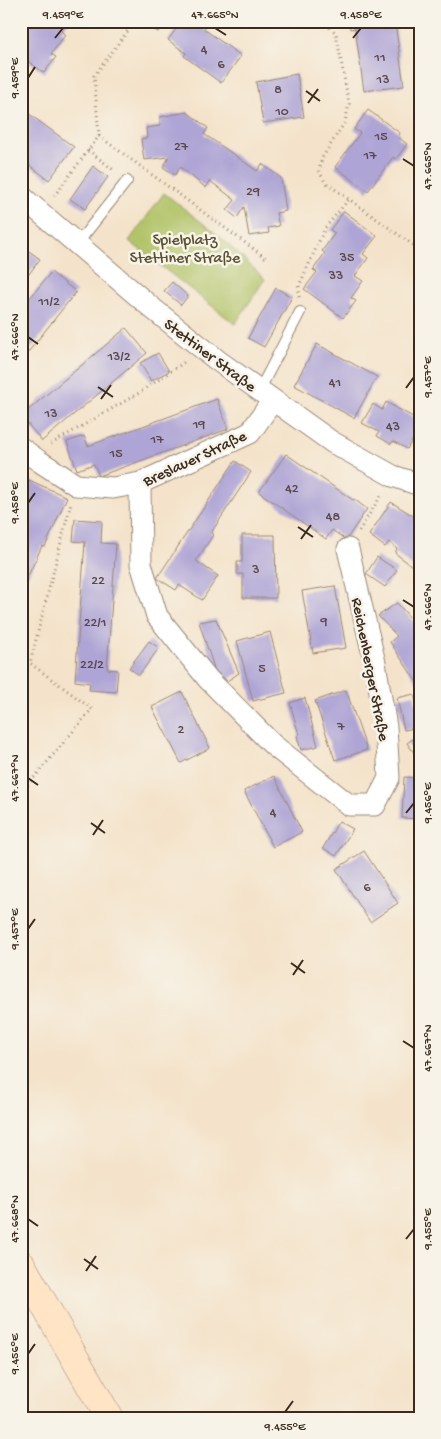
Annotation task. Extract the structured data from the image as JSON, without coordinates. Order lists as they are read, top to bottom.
{
  "streets": {
    "street": ["Stettiner Straße", "Breslauer Straße", "Reichenberger Straße"]
  },
  "crossings": [
    ["Stettiner Straße", "Breslauer Straße"],
    ["Breslauer Straße", "Reichenberger Straße"]
  ],
  "parks": ["Spielplatz Stettiner Straße"],
  "house_numbers": [
    "4",
    "11",
    "6",
    "13",
    "8",
    "10",
    "15",
    "27",
    "17",
    "29",
    "35",
    "33",
    "11/2",
    "13/2",
    "41",
    "13",
    "19",
    "43",
    "17",
    "15",
    "42",
    "48",
    "3",
    "22",
    "9",
    "22/1",
    "22/2",
    "5",
    "7",
    "2",
    "4",
    "6"
  ],
  "coordinates": [
    "9.459°E",
    "47.665°N",
    "9.458°E",
    "47.666°N",
    "9.457°E",
    "47.667°N",
    "9.456°E",
    "47.668°N",
    "9.455°E"
  ]
}
